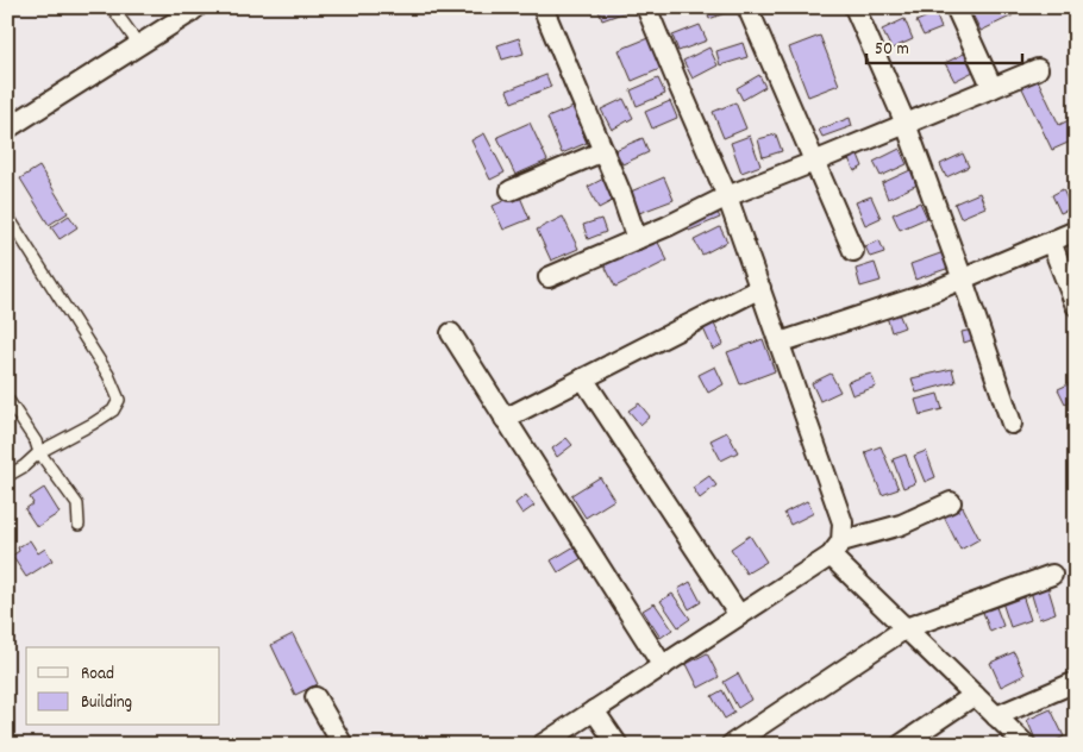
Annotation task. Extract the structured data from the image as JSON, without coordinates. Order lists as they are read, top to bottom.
{
  "legend": ["Road", "Building"],
  "scale_bar": "50 m"
}
